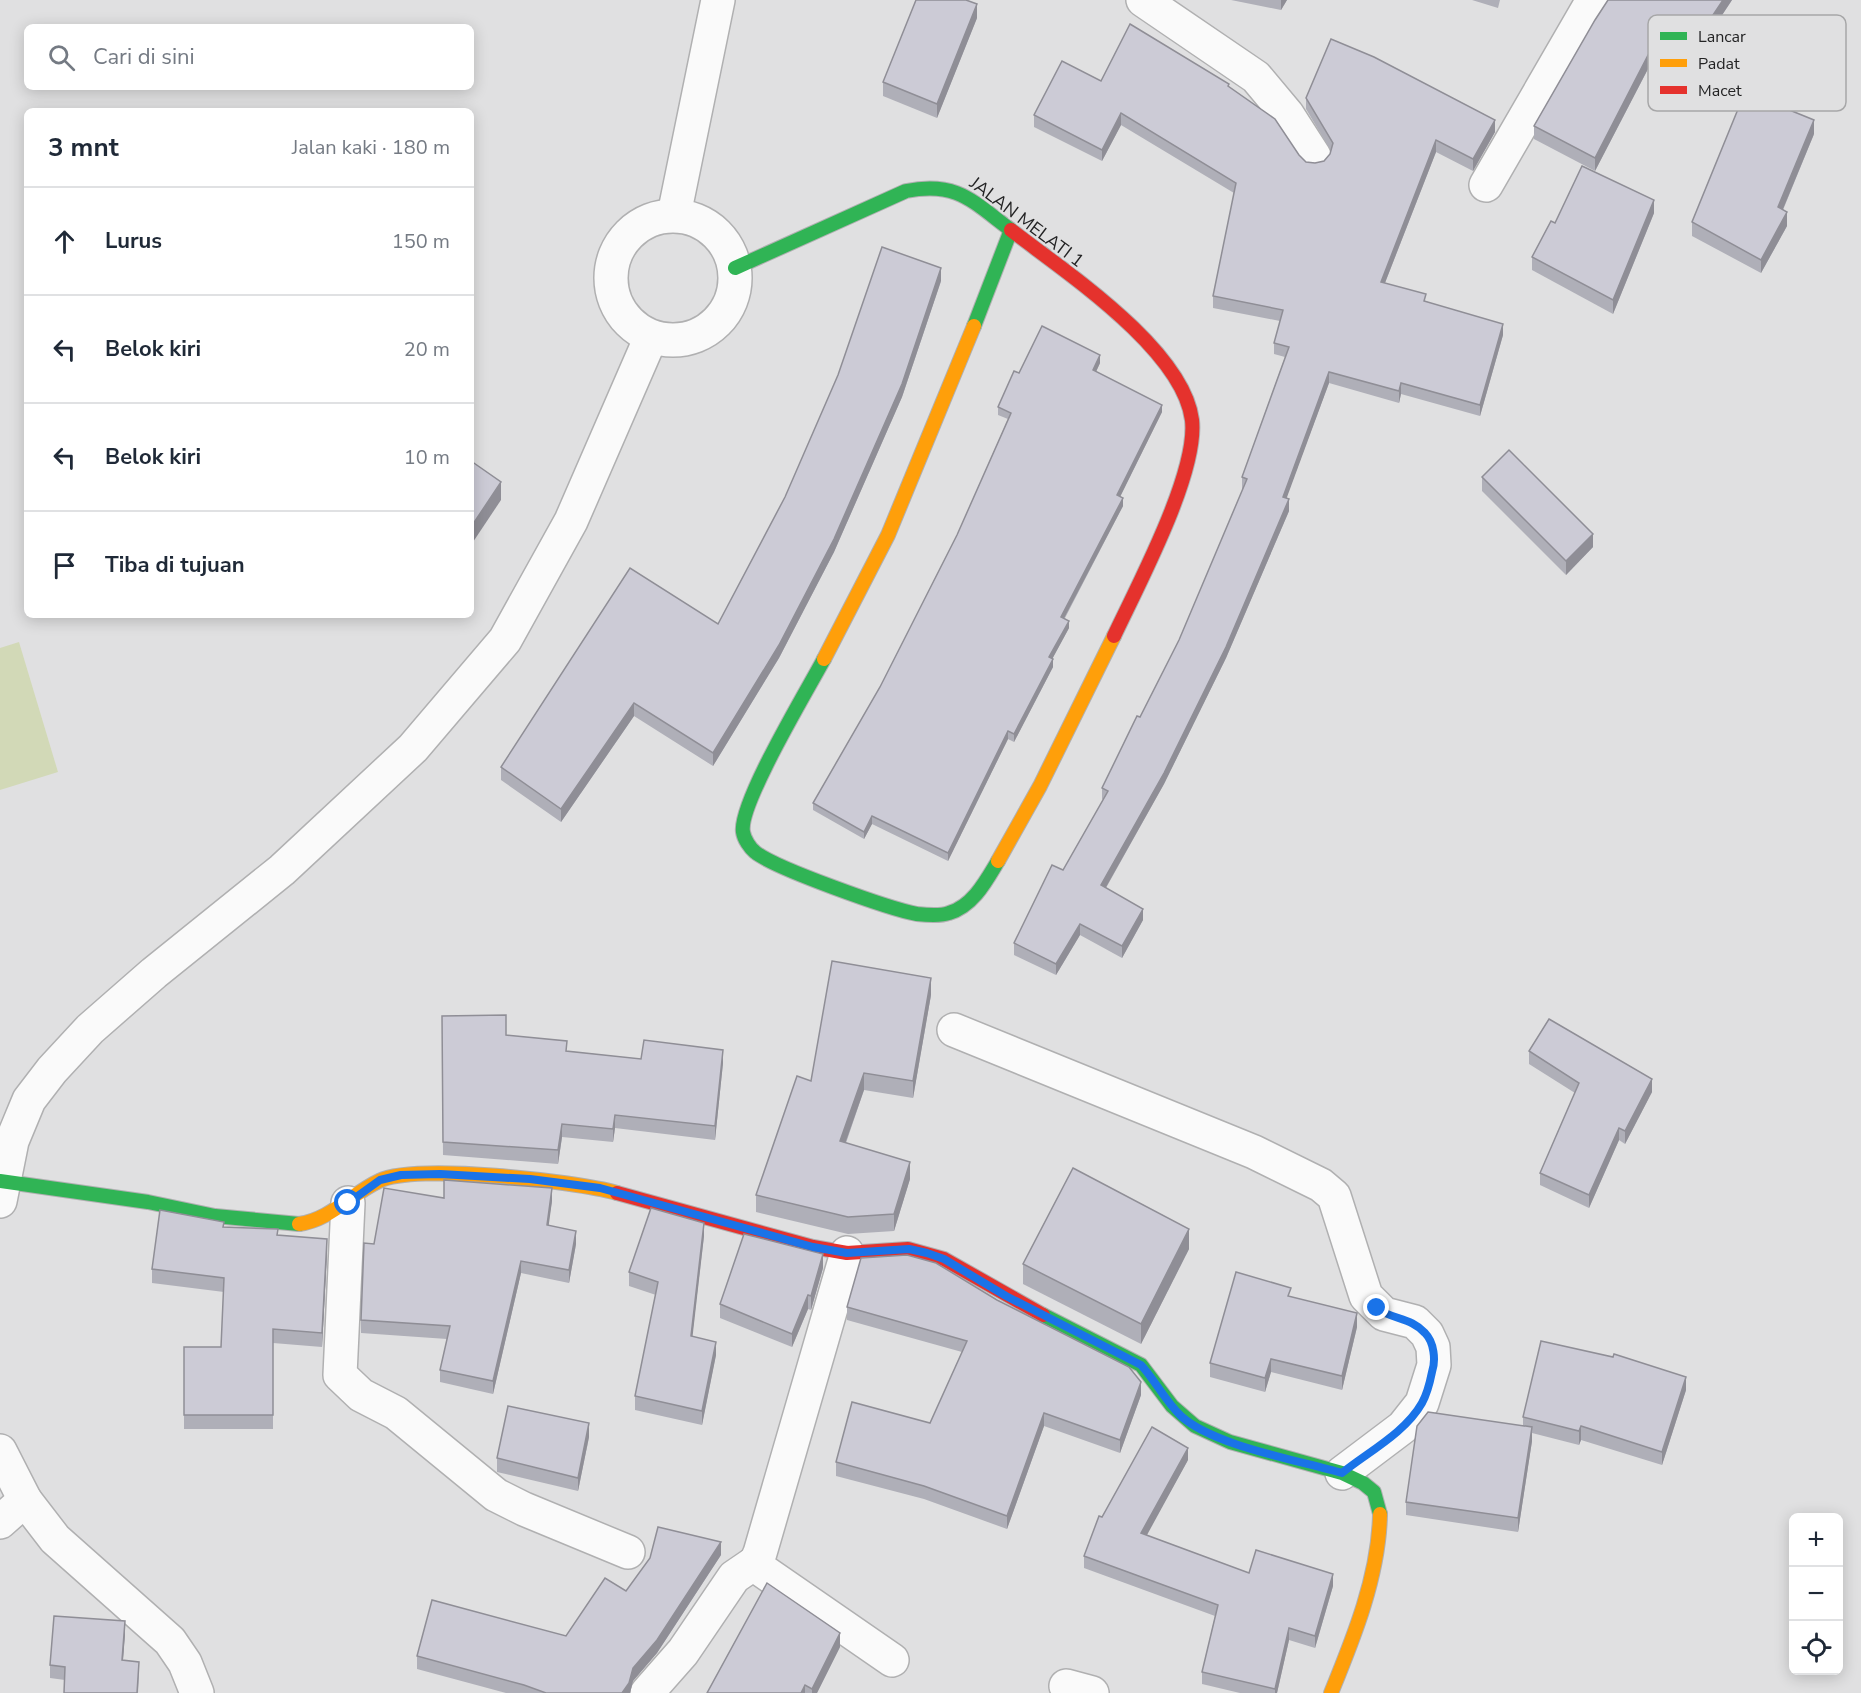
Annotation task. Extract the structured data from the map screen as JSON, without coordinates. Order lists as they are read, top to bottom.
{
  "streets": {
    "street": ["JALAN MELATI 1"]
  },
  "legend": ["Lancar", "Padat", "Macet"],
  "page": {
    "search": "Cari di sini",
    "heading": ["3 mnt", "Jalan kaki · 180 m"],
    "list": [
      ["Lurus", "150 m"],
      ["Belok kiri", "20 m"],
      ["Belok kiri", "10 m"],
      "Tiba di tujuan"
    ],
    "map_buttons": ["+", "−"]
  }
}
